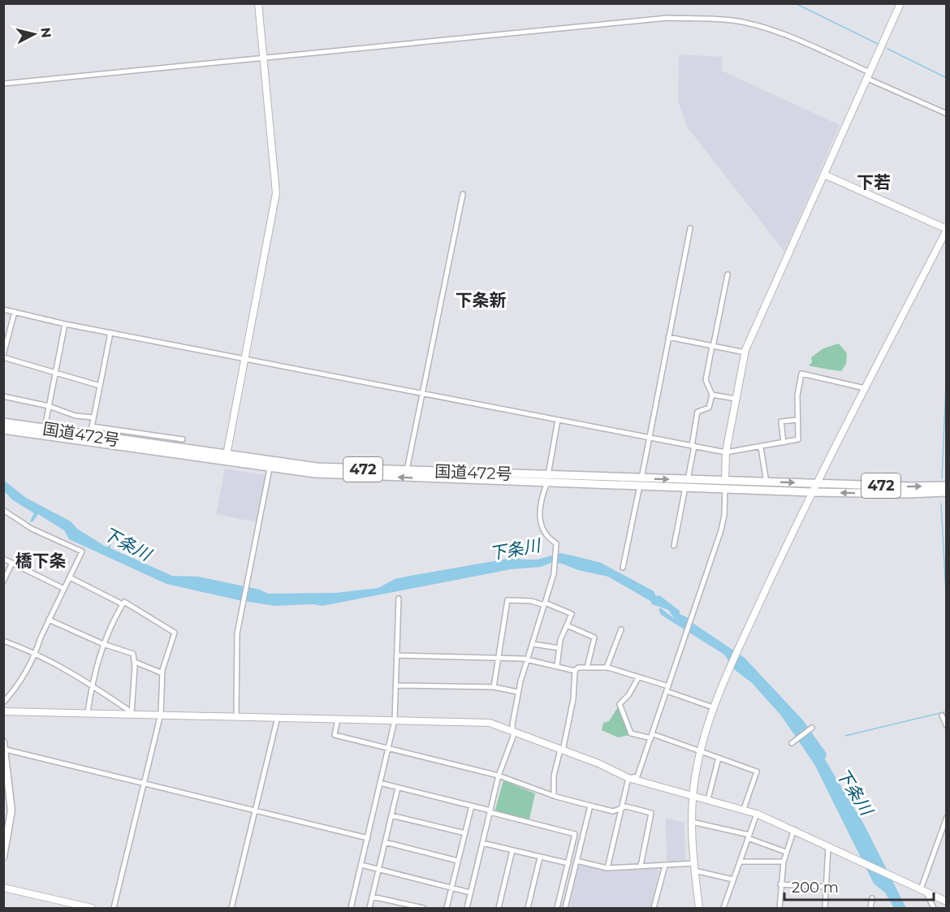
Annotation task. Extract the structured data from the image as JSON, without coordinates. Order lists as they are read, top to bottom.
{
  "streets": {
    "highway": ["国道472号", "472"]
  },
  "districts": ["下若", "下条新", "橋下条"],
  "water": ["下条川"],
  "scale_bar": "200 m",
  "north": "right"
}
